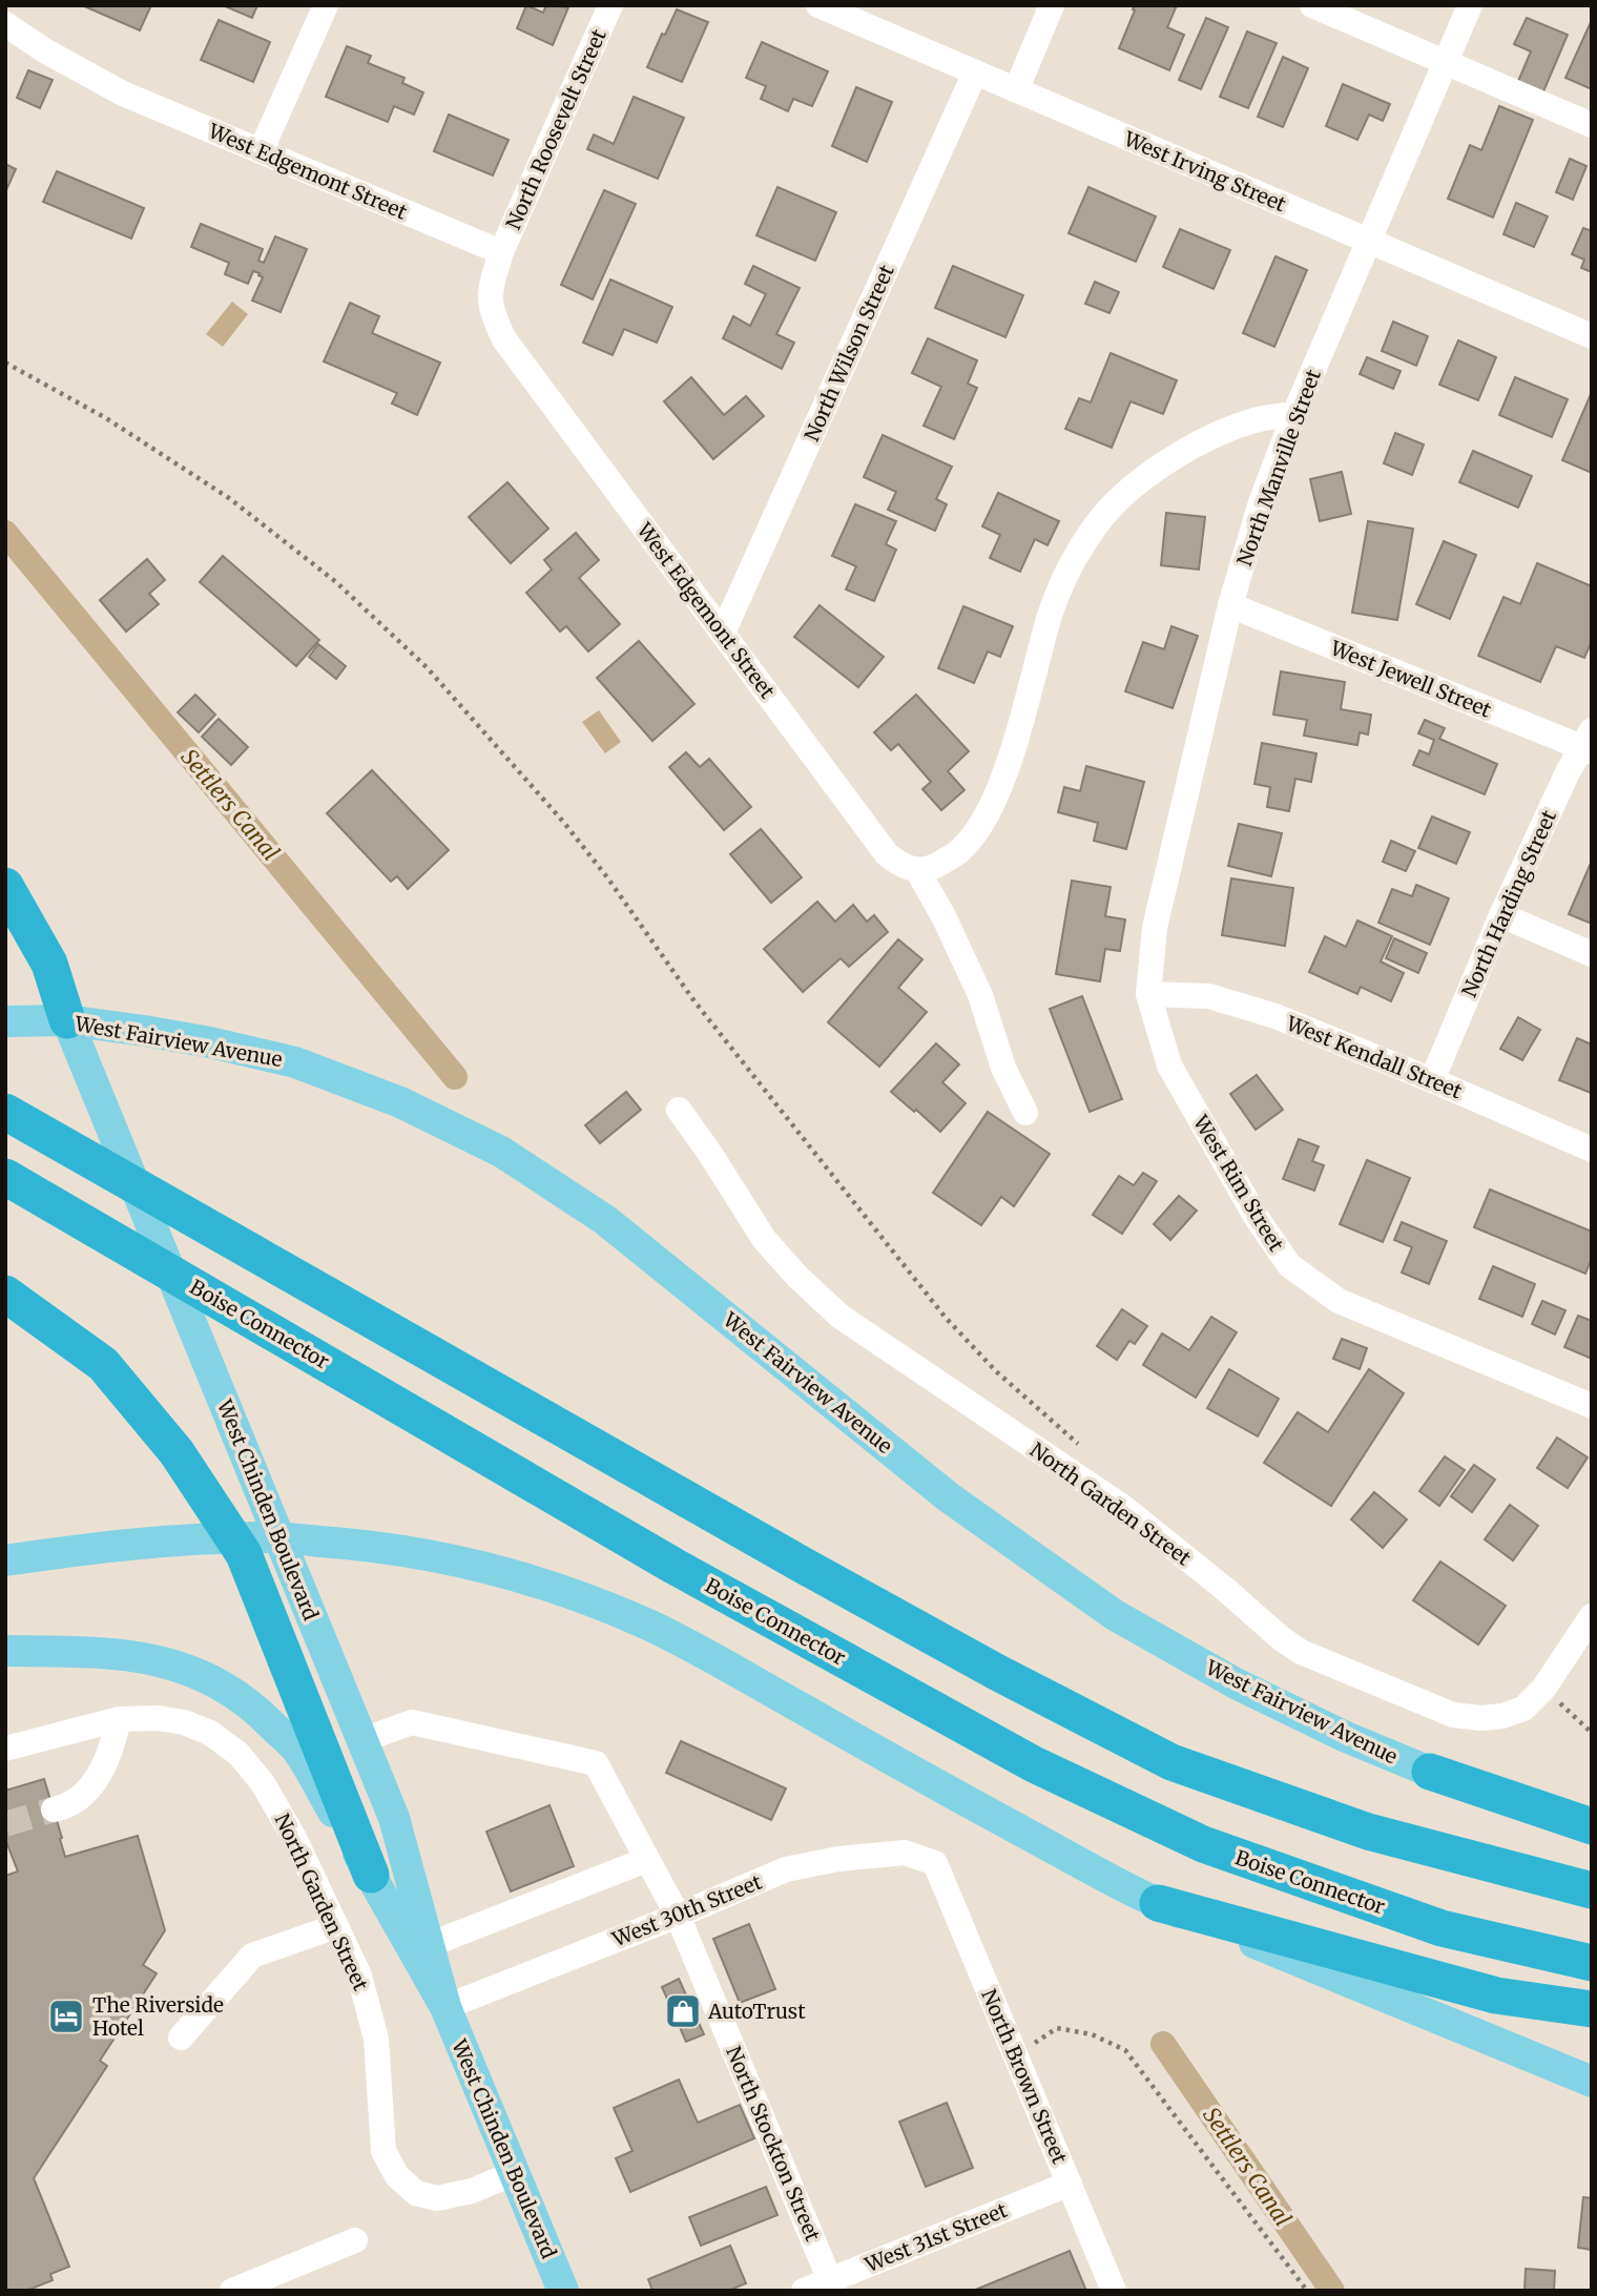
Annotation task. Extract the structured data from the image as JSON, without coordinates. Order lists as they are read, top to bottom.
{
  "streets": {
    "highway": ["Boise Connector"],
    "main road": ["West Fairview Avenue", "West Chinden Boulevard"],
    "street": [
      "North Roosevelt Street",
      "West Edgemont Street",
      "West Irving Street",
      "North Wilson Street",
      "North Manville Street",
      "West Jewell Street",
      "North Harding Street",
      "West Kendall Street",
      "West Rim Street",
      "North Garden Street",
      "West 30th Street",
      "North Brown Street",
      "North Stockton Street",
      "West 31st Street"
    ]
  },
  "crossings": [
    ["North Roosevelt Street", "West Edgemont Street"],
    ["West Edgemont Street", "North Wilson Street"],
    ["West Irving Street", "North Wilson Street"],
    ["West Irving Street", "North Manville Street"],
    ["North Manville Street", "West Jewell Street"],
    ["North Manville Street", "West Kendall Street"],
    ["North Manville Street", "West Rim Street"],
    ["West Jewell Street", "North Harding Street"],
    ["North Harding Street", "West Kendall Street"],
    ["West Fairview Avenue", "West Chinden Boulevard"],
    ["West Kendall Street", "West Rim Street"],
    ["North Garden Street", "West Chinden Boulevard"],
    ["West Chinden Boulevard", "West 30th Street"],
    ["West Chinden Boulevard", "North Stockton Street"],
    ["West 30th Street", "North Brown Street"],
    ["West 30th Street", "North Stockton Street"],
    ["North Brown Street", "West 31st Street"],
    ["North Stockton Street", "West 31st Street"]
  ],
  "water": ["Settlers Canal"],
  "places": {
    "shop": ["AutoTrust"],
    "hotel": ["The Riverside Hotel"]
  }
}
